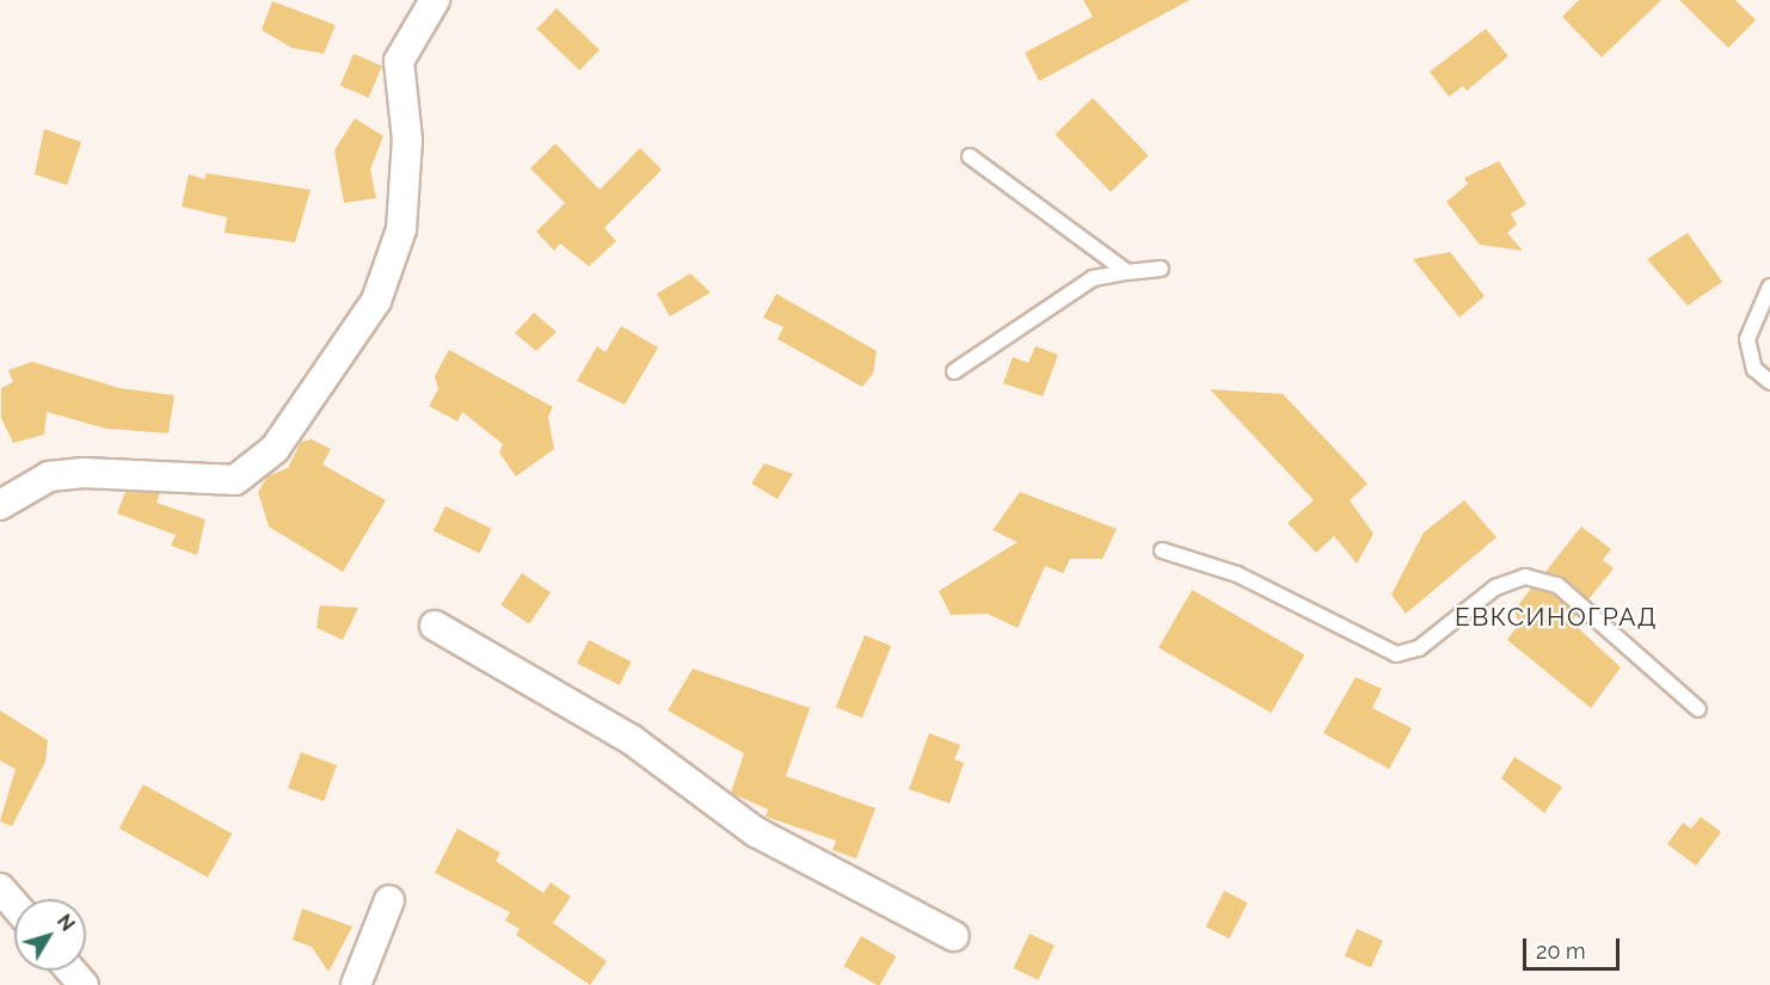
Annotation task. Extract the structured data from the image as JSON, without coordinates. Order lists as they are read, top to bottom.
{
  "districts": ["ЕВКСИНОГРАД"],
  "scale_bar": "20 m",
  "north": "top right"
}
